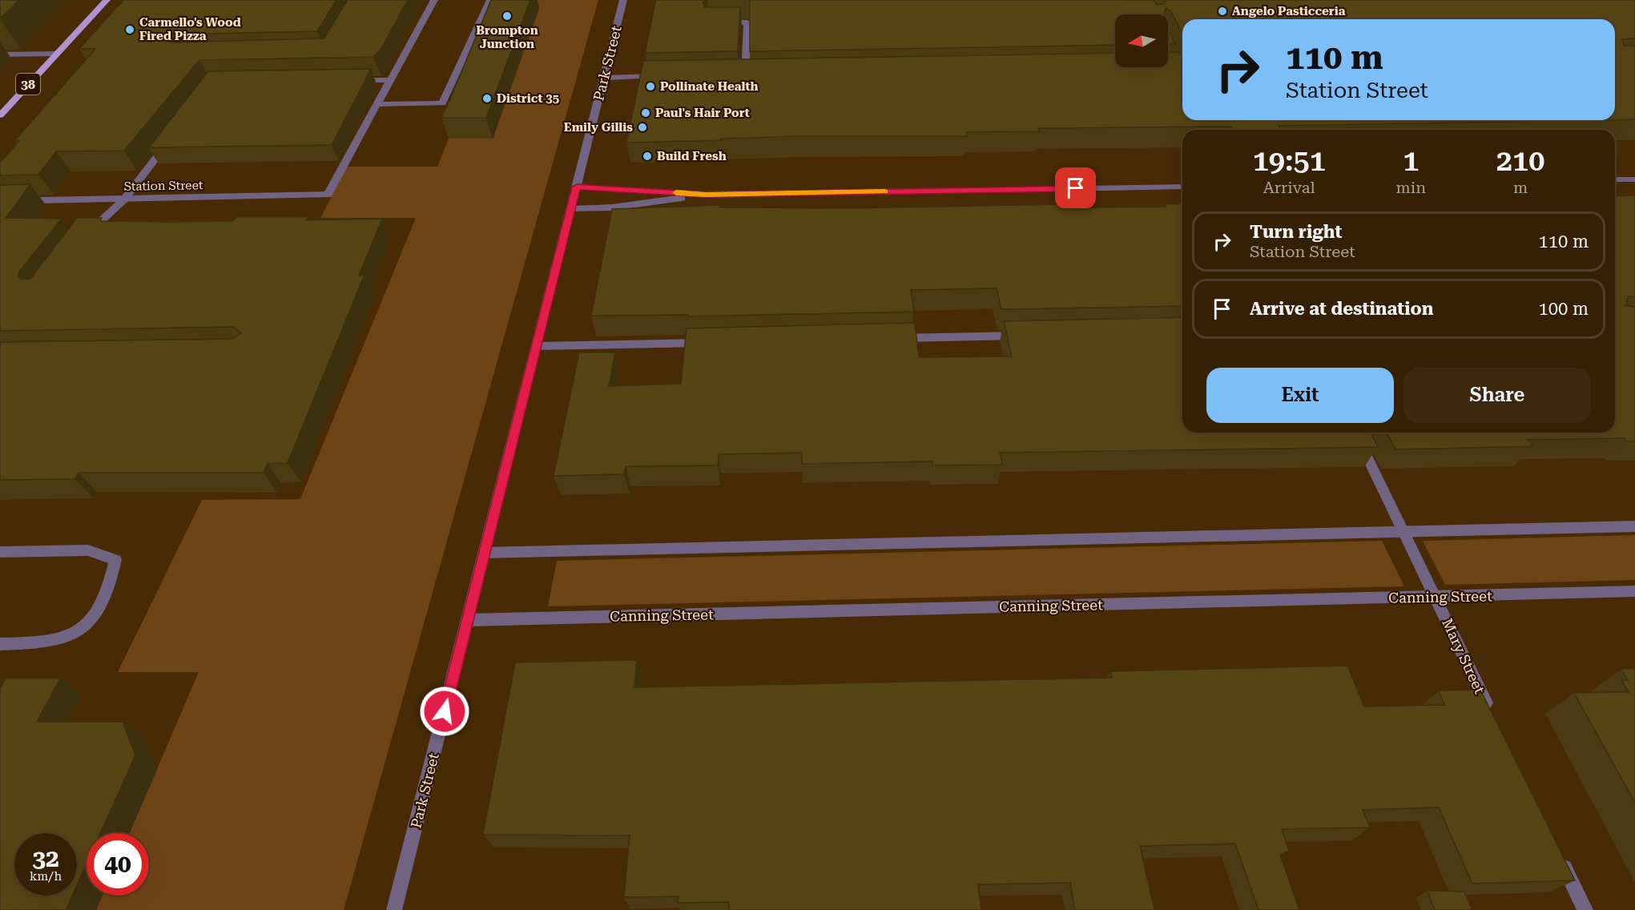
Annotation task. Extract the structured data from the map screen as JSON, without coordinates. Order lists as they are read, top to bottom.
{
  "streets": {
    "main road": ["38"],
    "street": [
      "Park Street",
      "Station Street",
      "Canning Street",
      "Mary Street"
    ]
  },
  "crossings": [
    ["Park Street", "Canning Street"],
    ["Canning Street", "Mary Street"]
  ],
  "places": [
    "Angelo Pasticceria",
    "Brompton Junction",
    "Carmello's Wood Fired Pizza",
    "Pollinate Health",
    "District 35",
    "Paul's Hair Port",
    "Emily Gillis",
    "Build Fresh"
  ],
  "north": "left",
  "page": {
    "turn": ["110 m", "Station Street"],
    "eta": [
      "19:51",
      "Arrival",
      "1",
      "min",
      "210",
      "m"
    ],
    "list": [
      {
        "name": "Turn right",
        "note": "Station Street",
        "value": "110 m"
      },
      {
        "name": "Arrive at destination",
        "value": "100 m"
      }
    ],
    "buttons": ["Exit", "Share"],
    "speed": "32 km/h",
    "limit": "40"
  }
}
